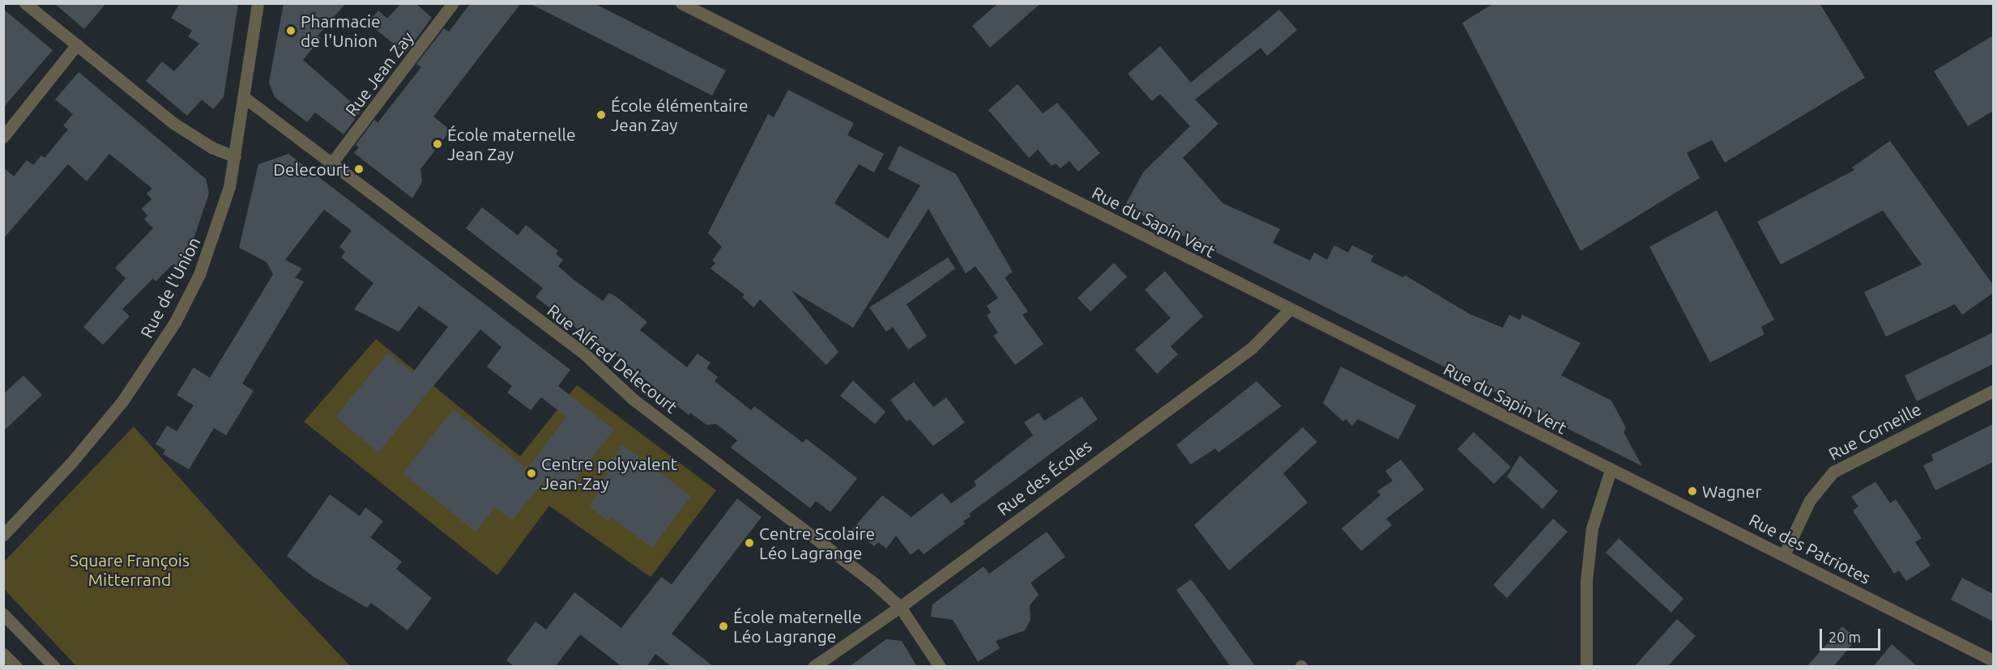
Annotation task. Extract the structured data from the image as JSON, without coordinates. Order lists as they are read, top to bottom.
{
  "streets": {
    "street": [
      "Rue Jean Zay",
      "Rue du Sapin Vert",
      "Rue de l'Union",
      "Rue Alfred Delecourt",
      "Rue Corneille",
      "Rue des Écoles",
      "Rue des Patriotes"
    ]
  },
  "crossings": [
    ["Rue Jean Zay", "Rue Alfred Delecourt"],
    ["Rue du Sapin Vert", "Rue des Écoles"],
    ["Rue du Sapin Vert", "Rue des Patriotes"],
    ["Rue de l'Union", "Rue Alfred Delecourt"],
    ["Rue Alfred Delecourt", "Rue des Écoles"],
    ["Rue Corneille", "Rue des Patriotes"]
  ],
  "parks": ["Square François Mitterrand"],
  "places": [
    "Pharmacie de l'Union",
    "École élémentaire Jean Zay",
    "École maternelle Jean Zay",
    "Delecourt",
    "Centre polyvalent Jean-Zay",
    "Wagner",
    "Centre Scolaire Léo Lagrange",
    "École maternelle Léo Lagrange"
  ],
  "scale_bar": "20 m"
}
